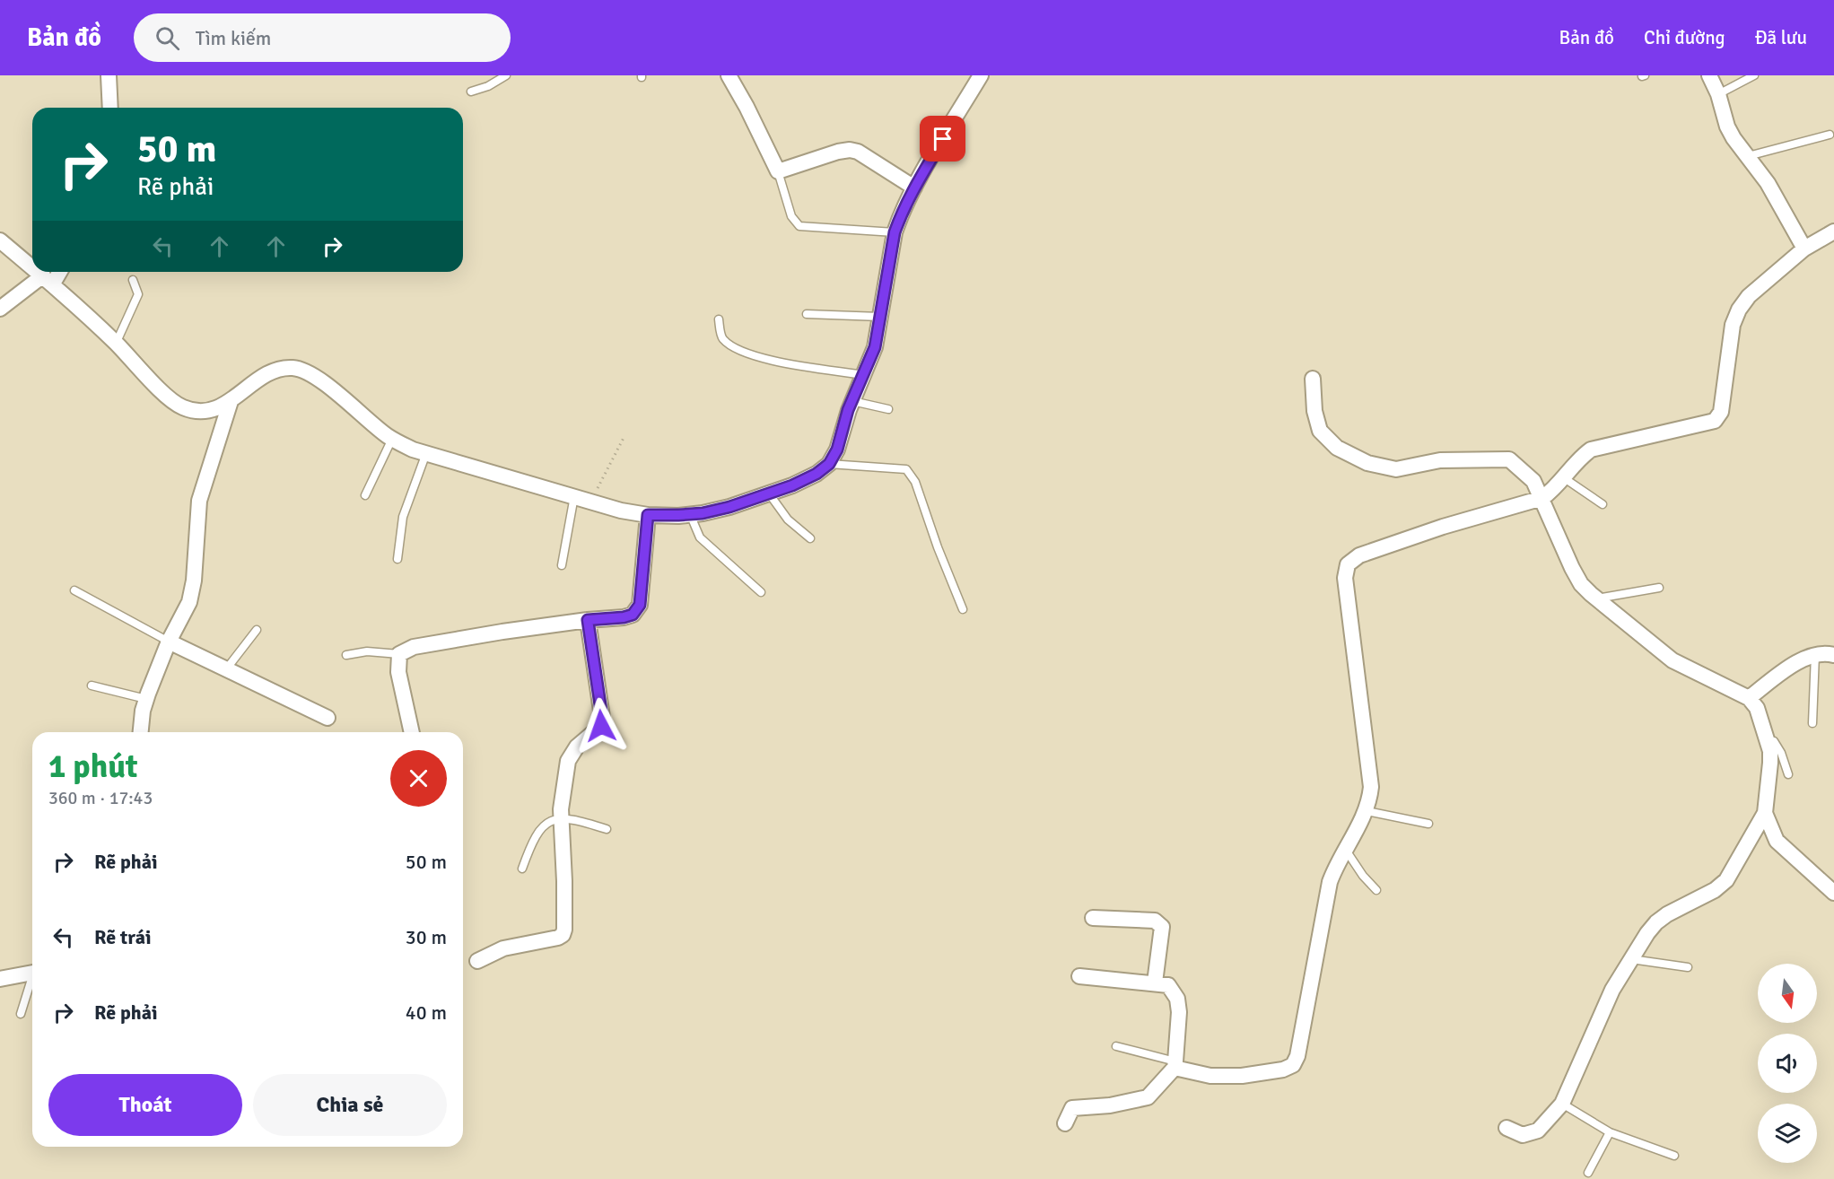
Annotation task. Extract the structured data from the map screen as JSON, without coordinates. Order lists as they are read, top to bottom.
{
  "north": "bottom",
  "page": {
    "header": "Bản đồ",
    "search": "Tìm kiếm",
    "nav": ["Bản đồ", "Chỉ đường", "Đã lưu"],
    "turn": ["50 m", "Rẽ phải"],
    "heading": ["1 phút", "360 m · 17:43"],
    "list": [
      {
        "name": "Rẽ phải",
        "value": "50 m"
      },
      {
        "name": "Rẽ trái",
        "value": "30 m"
      },
      {
        "name": "Rẽ phải",
        "value": "40 m"
      }
    ],
    "buttons": ["Thoát", "Chia sẻ"]
  }
}
